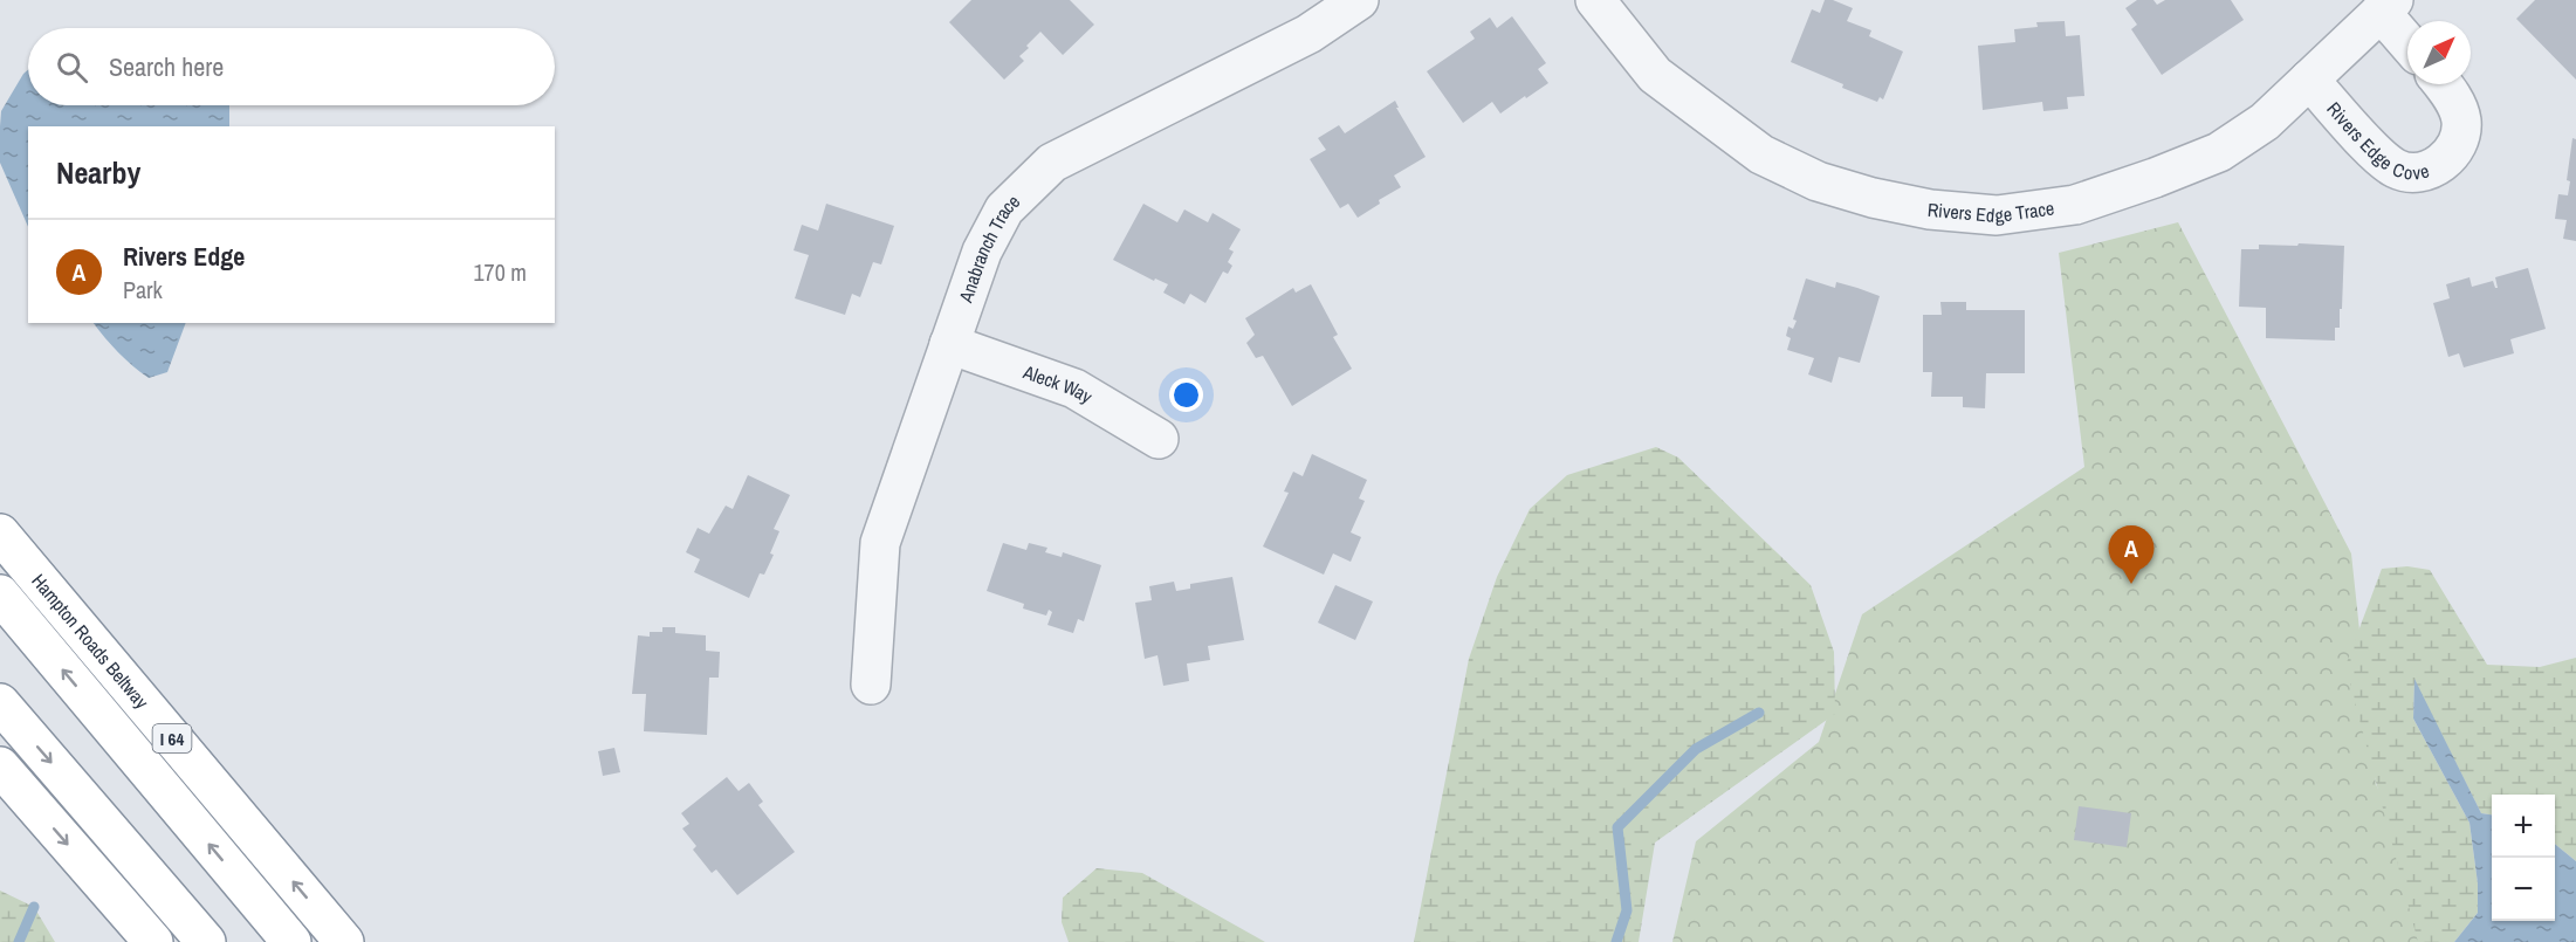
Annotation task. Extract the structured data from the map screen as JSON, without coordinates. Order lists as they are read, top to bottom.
{
  "streets": {
    "highway": ["Hampton Roads Beltway", "I 64"],
    "street": [
      "Rivers Edge Cove",
      "Rivers Edge Trace",
      "Anabranch Trace",
      "Aleck Way"
    ]
  },
  "crossings": [
    ["Rivers Edge Cove", "Rivers Edge Trace"],
    ["Anabranch Trace", "Aleck Way"]
  ],
  "north": "top right",
  "page": {
    "search": "Search here",
    "heading": "Nearby",
    "list": [
      {
        "mark": "A",
        "name": "Rivers Edge",
        "note": "Park",
        "value": "170 m"
      }
    ],
    "pins": "A",
    "map_buttons": ["+", "−"]
  }
}
